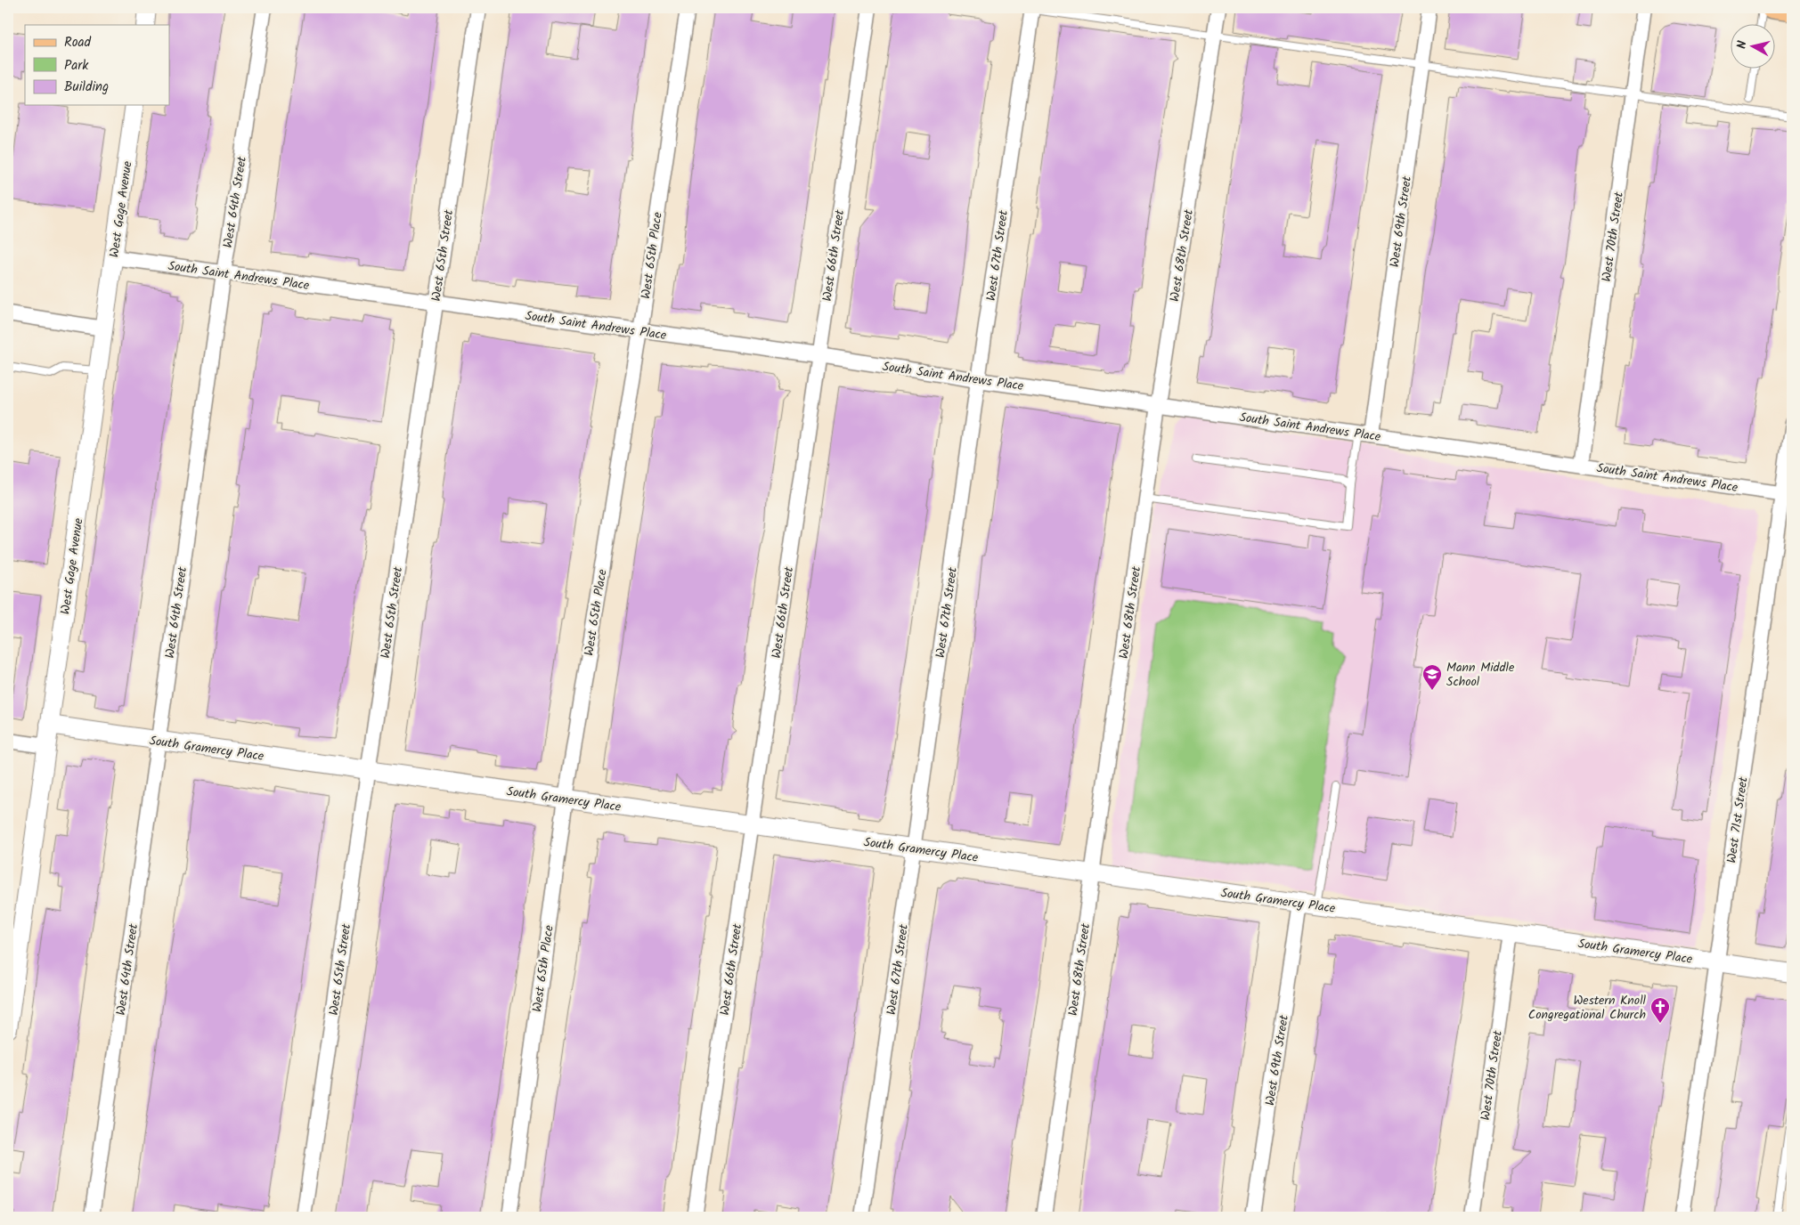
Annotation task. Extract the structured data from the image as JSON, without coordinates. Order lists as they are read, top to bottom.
{
  "streets": {
    "street": [
      "West 64th Street",
      "West Gage Avenue",
      "West 69th Street",
      "West 70th Street",
      "West 65th Street",
      "West 65th Place",
      "West 66th Street",
      "West 67th Street",
      "West 68th Street",
      "South Saint Andrews Place",
      "South Gramercy Place",
      "West 71st Street"
    ]
  },
  "crossings": [
    ["West 64th Street", "South Saint Andrews Place"],
    ["West 64th Street", "South Gramercy Place"],
    ["West Gage Avenue", "South Saint Andrews Place"],
    ["West Gage Avenue", "South Gramercy Place"],
    ["West 69th Street", "South Saint Andrews Place"],
    ["West 69th Street", "South Gramercy Place"],
    ["West 70th Street", "South Saint Andrews Place"],
    ["West 70th Street", "South Gramercy Place"],
    ["West 65th Street", "South Saint Andrews Place"],
    ["West 65th Street", "South Gramercy Place"],
    ["West 65th Place", "South Saint Andrews Place"],
    ["West 65th Place", "South Gramercy Place"],
    ["West 66th Street", "South Saint Andrews Place"],
    ["West 66th Street", "South Gramercy Place"],
    ["West 67th Street", "South Saint Andrews Place"],
    ["West 67th Street", "South Gramercy Place"],
    ["West 68th Street", "South Saint Andrews Place"],
    ["West 68th Street", "South Gramercy Place"],
    ["South Saint Andrews Place", "West 71st Street"],
    ["South Gramercy Place", "West 71st Street"]
  ],
  "places": {
    "school or university": ["Mann Middle School"],
    "church": ["Western Knoll Congregational Church"]
  },
  "legend": ["Road", "Park", "Building"],
  "north": "left"
}
